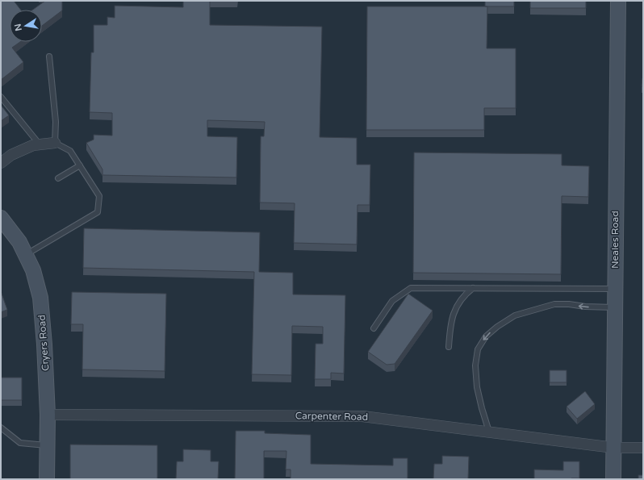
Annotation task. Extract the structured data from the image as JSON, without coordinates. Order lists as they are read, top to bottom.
{
  "streets": {
    "street": ["Neales Road", "Cryers Road", "Carpenter Road"]
  },
  "crossings": [
    ["Neales Road", "Carpenter Road"],
    ["Cryers Road", "Carpenter Road"]
  ],
  "north": "left"
}
